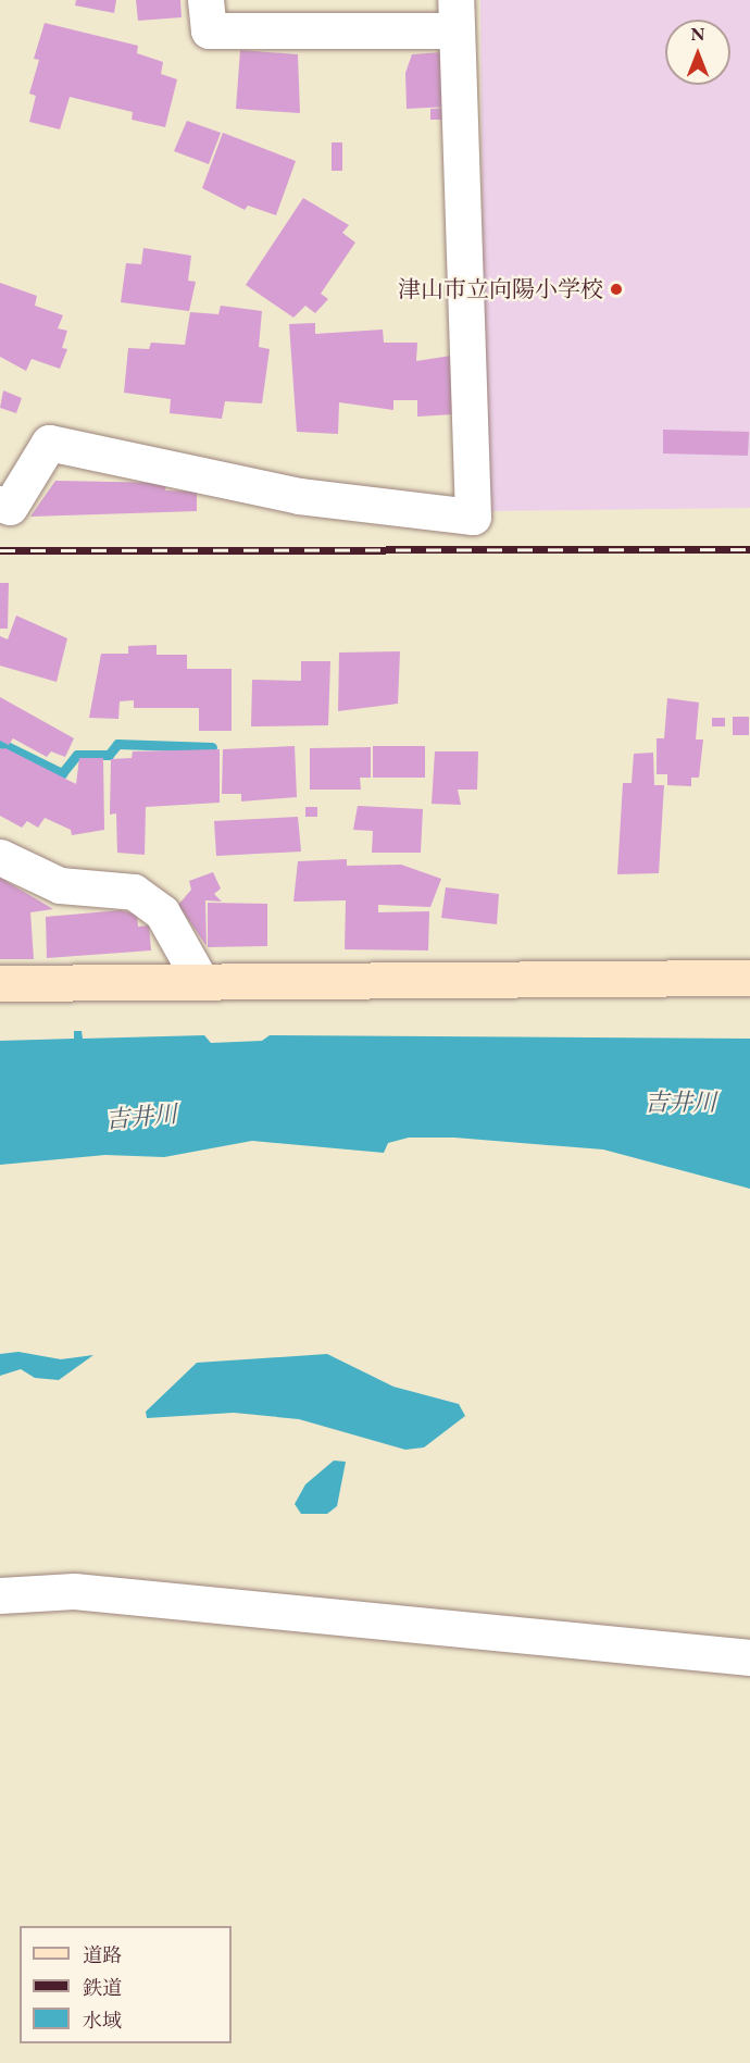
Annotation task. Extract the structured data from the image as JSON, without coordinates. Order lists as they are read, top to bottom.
{
  "water": ["吉井川"],
  "places": ["津山市立向陽小学校"],
  "legend": ["道路", "鉄道", "水域"],
  "north": "top"
}
